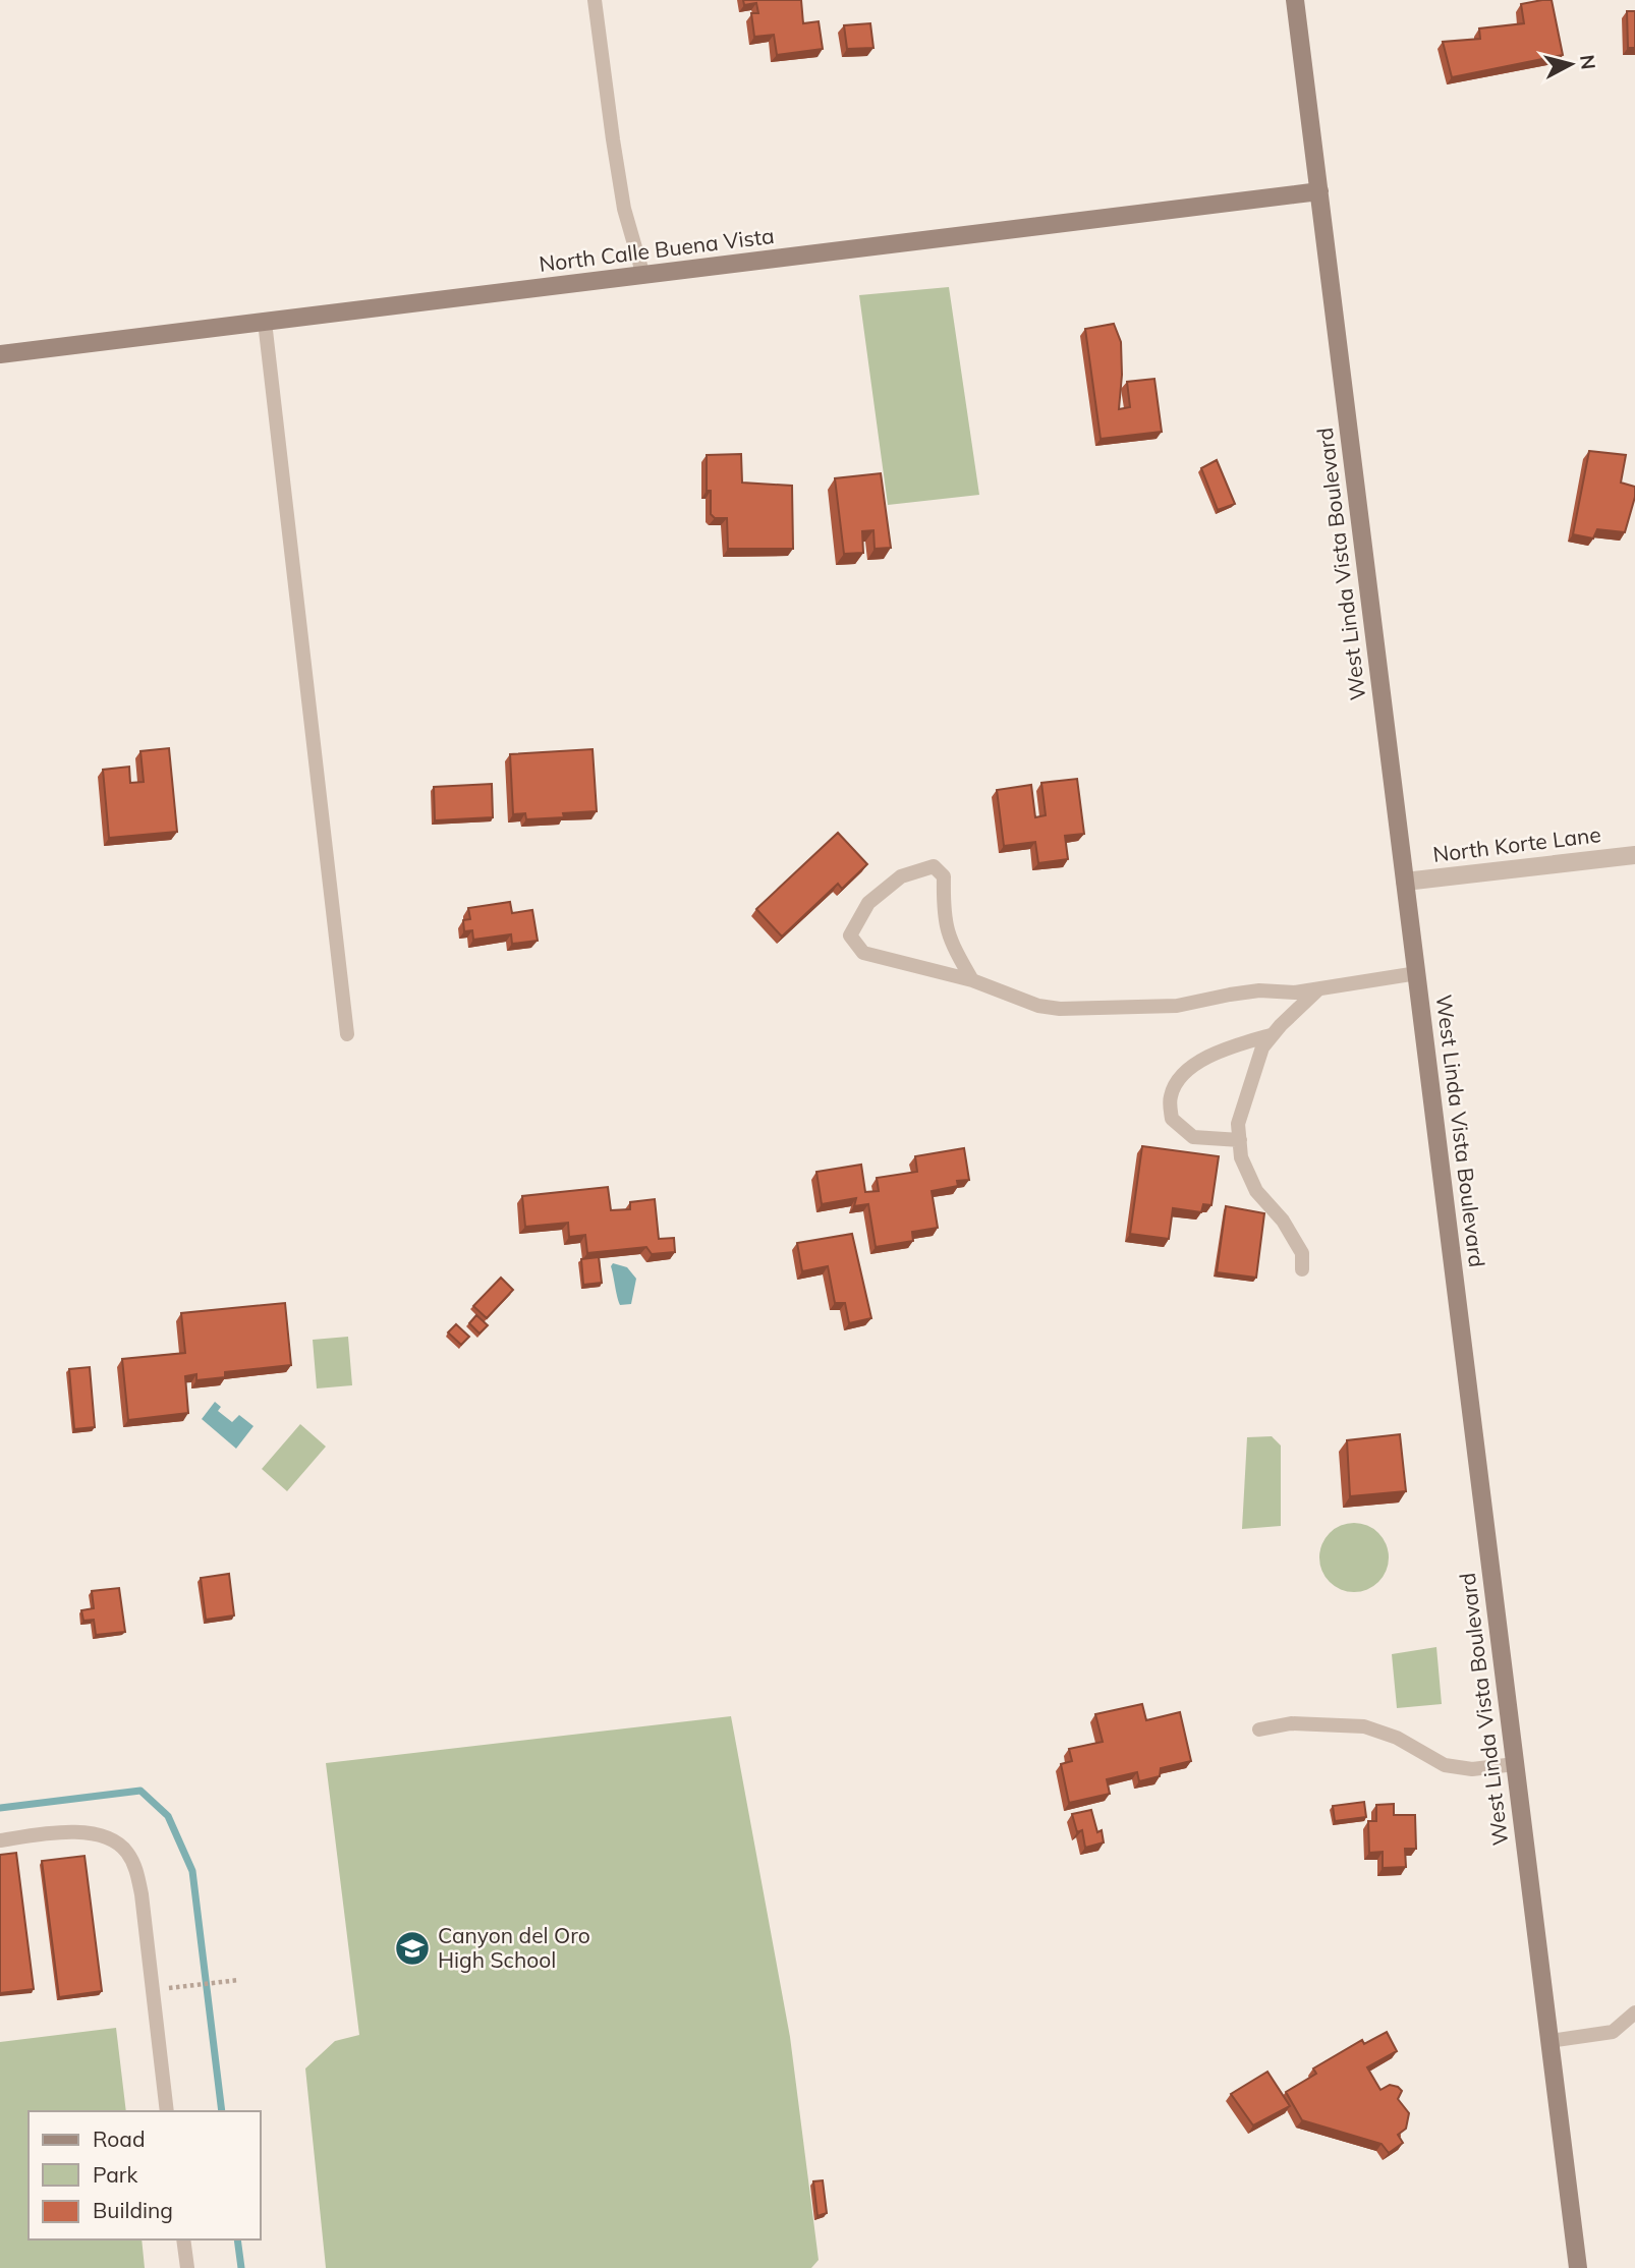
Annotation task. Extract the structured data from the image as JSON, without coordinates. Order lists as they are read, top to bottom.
{
  "streets": {
    "street": ["North Calle Buena Vista", "West Linda Vista Boulevard", "North Korte Lane"]
  },
  "crossings": [
    ["North Calle Buena Vista", "West Linda Vista Boulevard"],
    ["West Linda Vista Boulevard", "North Korte Lane"]
  ],
  "places": {
    "school or university": ["Canyon del Oro High School"]
  },
  "legend": ["Road", "Park", "Building"],
  "north": "right"
}
